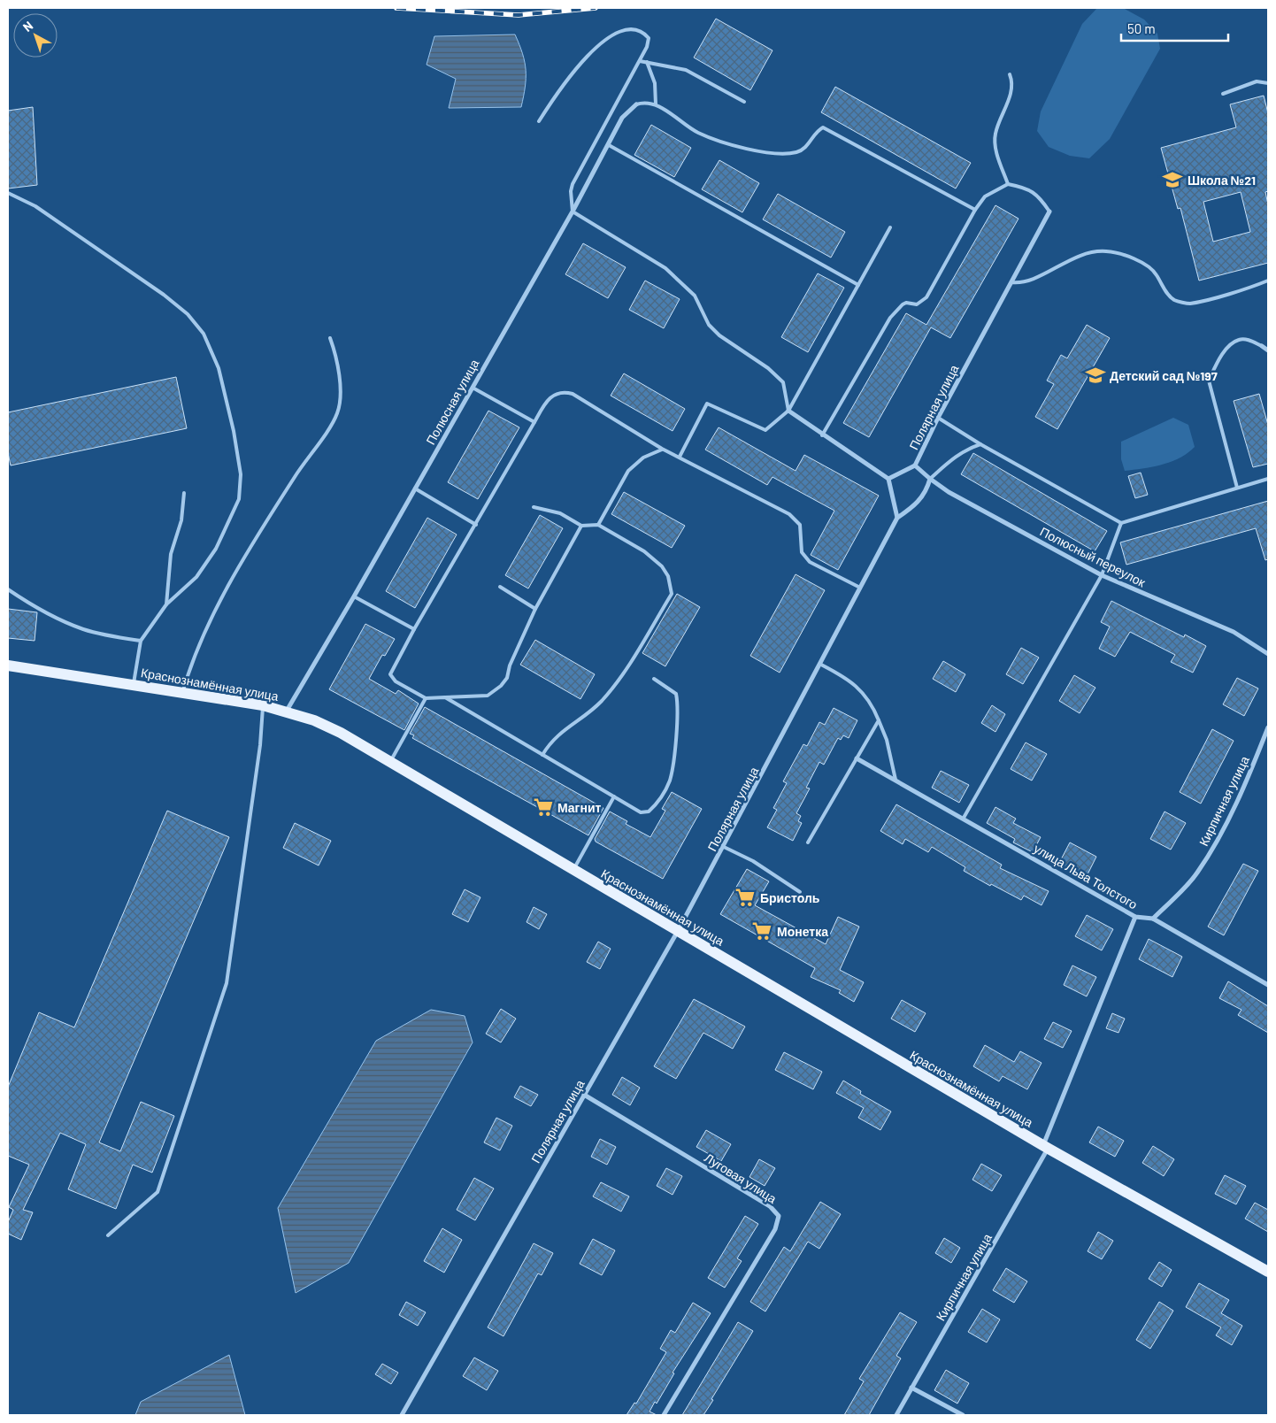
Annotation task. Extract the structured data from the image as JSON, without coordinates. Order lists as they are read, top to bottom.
{
  "streets": {
    "main road": ["Краснознамённая улица"],
    "street": [
      "Полюсная улица",
      "Полярная улица",
      "Полюсный переулок",
      "Кирпичная улица",
      "улица Льва Толстого",
      "Луговая улица"
    ]
  },
  "crossings": [
    ["Полюсная улица", "Краснознамённая улица"],
    ["Полярная улица", "Полюсный переулок"],
    ["Полярная улица", "Краснознамённая улица"],
    ["Полярная улица", "Луговая улица"],
    ["Краснознамённая улица", "Кирпичная улица"],
    ["Кирпичная улица", "улица Льва Толстого"]
  ],
  "places": {
    "school or university": ["Школа №21", "Детский сад №197"],
    "supermarket": ["Магнит", "Бристоль", "Монетка"]
  },
  "scale_bar": "50 m",
  "north": "top left"
}
